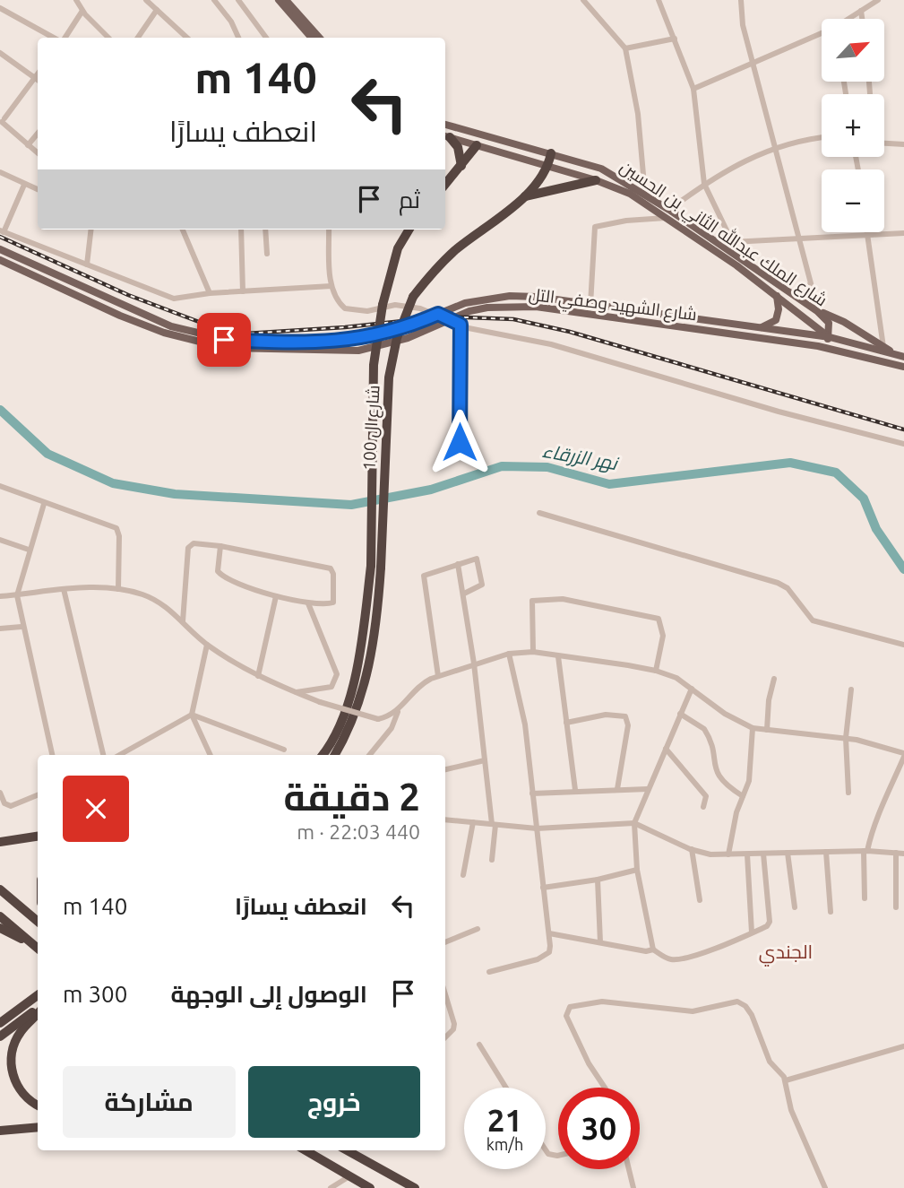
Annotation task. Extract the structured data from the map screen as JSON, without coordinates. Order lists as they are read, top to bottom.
{
  "streets": {
    "highway": ["شارع ال 100"],
    "main road": ["شارع الملك عبدالله الثاني بن الحسين", "شارع الشهيد وصفي التل"]
  },
  "crossings": [
    ["شارع الملك عبدالله الثاني بن الحسين", "شارع الشهيد وصفي التل"],
    ["شارع الملك عبدالله الثاني بن الحسين", "شارع ال 100"]
  ],
  "districts": ["الجندي"],
  "water": ["نهر الزرقاء"],
  "north": "top right",
  "page": {
    "map_buttons": ["+", "−"],
    "turn": ["140 m", "انعطف يسارًا"],
    "then": "ثم",
    "heading": ["2 دقيقة", "440 m · 22:03"],
    "list": [
      {
        "name": "انعطف يسارًا",
        "value": "140 m"
      },
      {
        "name": "الوصول إلى الوجهة",
        "value": "300 m"
      }
    ],
    "buttons": ["خروج", "مشاركة"],
    "speed": "21 km/h",
    "limit": "30"
  }
}
